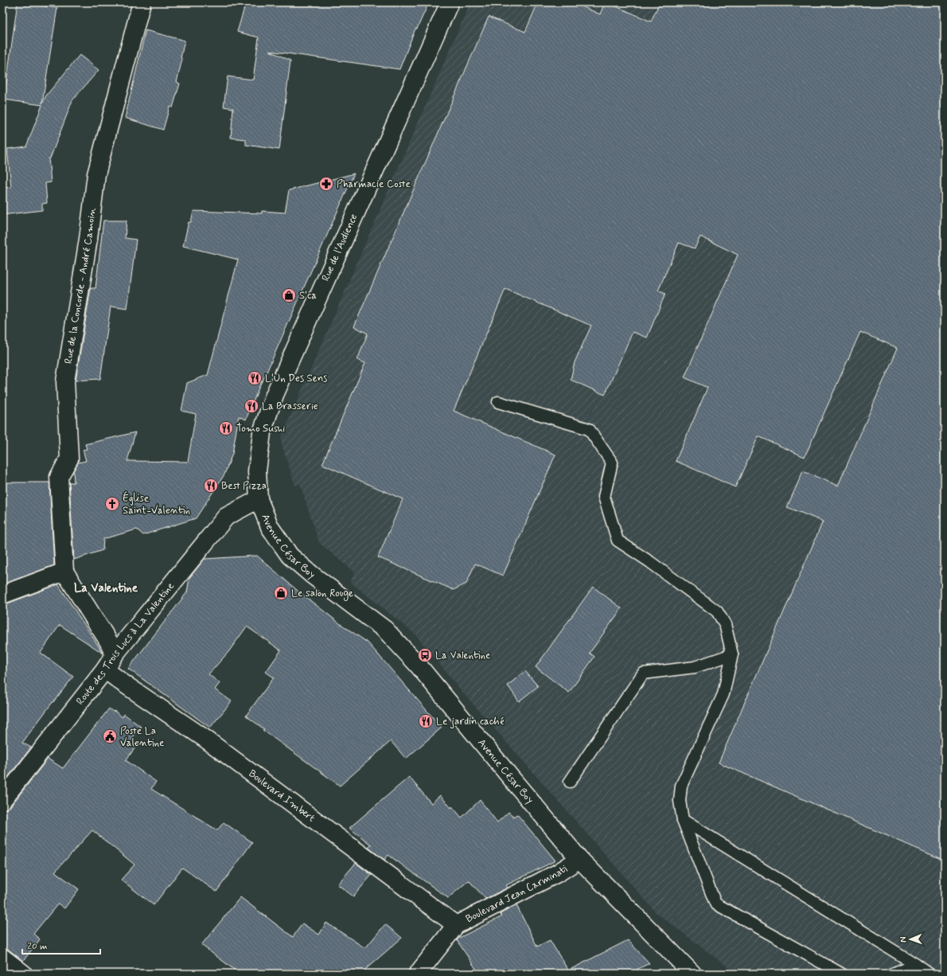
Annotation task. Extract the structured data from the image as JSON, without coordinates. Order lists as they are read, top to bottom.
{
  "streets": {
    "street": [
      "Rue de l'Audience",
      "Rue de la Concorde - André Camoin",
      "Avenue César Boy",
      "Route des Trois Lucs à La Valentine",
      "Boulevard Imbert",
      "Boulevard Jean Carminati"
    ]
  },
  "crossings": [
    ["Rue de l'Audience", "Avenue César Boy"],
    ["Rue de l'Audience", "Route des Trois Lucs à La Valentine"],
    ["Avenue César Boy", "Route des Trois Lucs à La Valentine"],
    ["Avenue César Boy", "Boulevard Jean Carminati"],
    ["Route des Trois Lucs à La Valentine", "Boulevard Imbert"],
    ["Boulevard Imbert", "Boulevard Jean Carminati"]
  ],
  "districts": ["La Valentine"],
  "places": {
    "pharmacy": ["Pharmacie Coste"],
    "shop": ["S'ca", "Le salon Rouge"],
    "restaurant": [
      "L'Un Des Sens",
      "La Brasserie",
      "Tomo Sushi",
      "Best Pizza",
      "Le jardin caché"
    ],
    "church": ["Église Saint-Valentin"],
    "bus stop": ["La Valentine"],
    "public building": ["Poste La Valentine"]
  },
  "scale_bar": "20 m",
  "north": "left"
}
